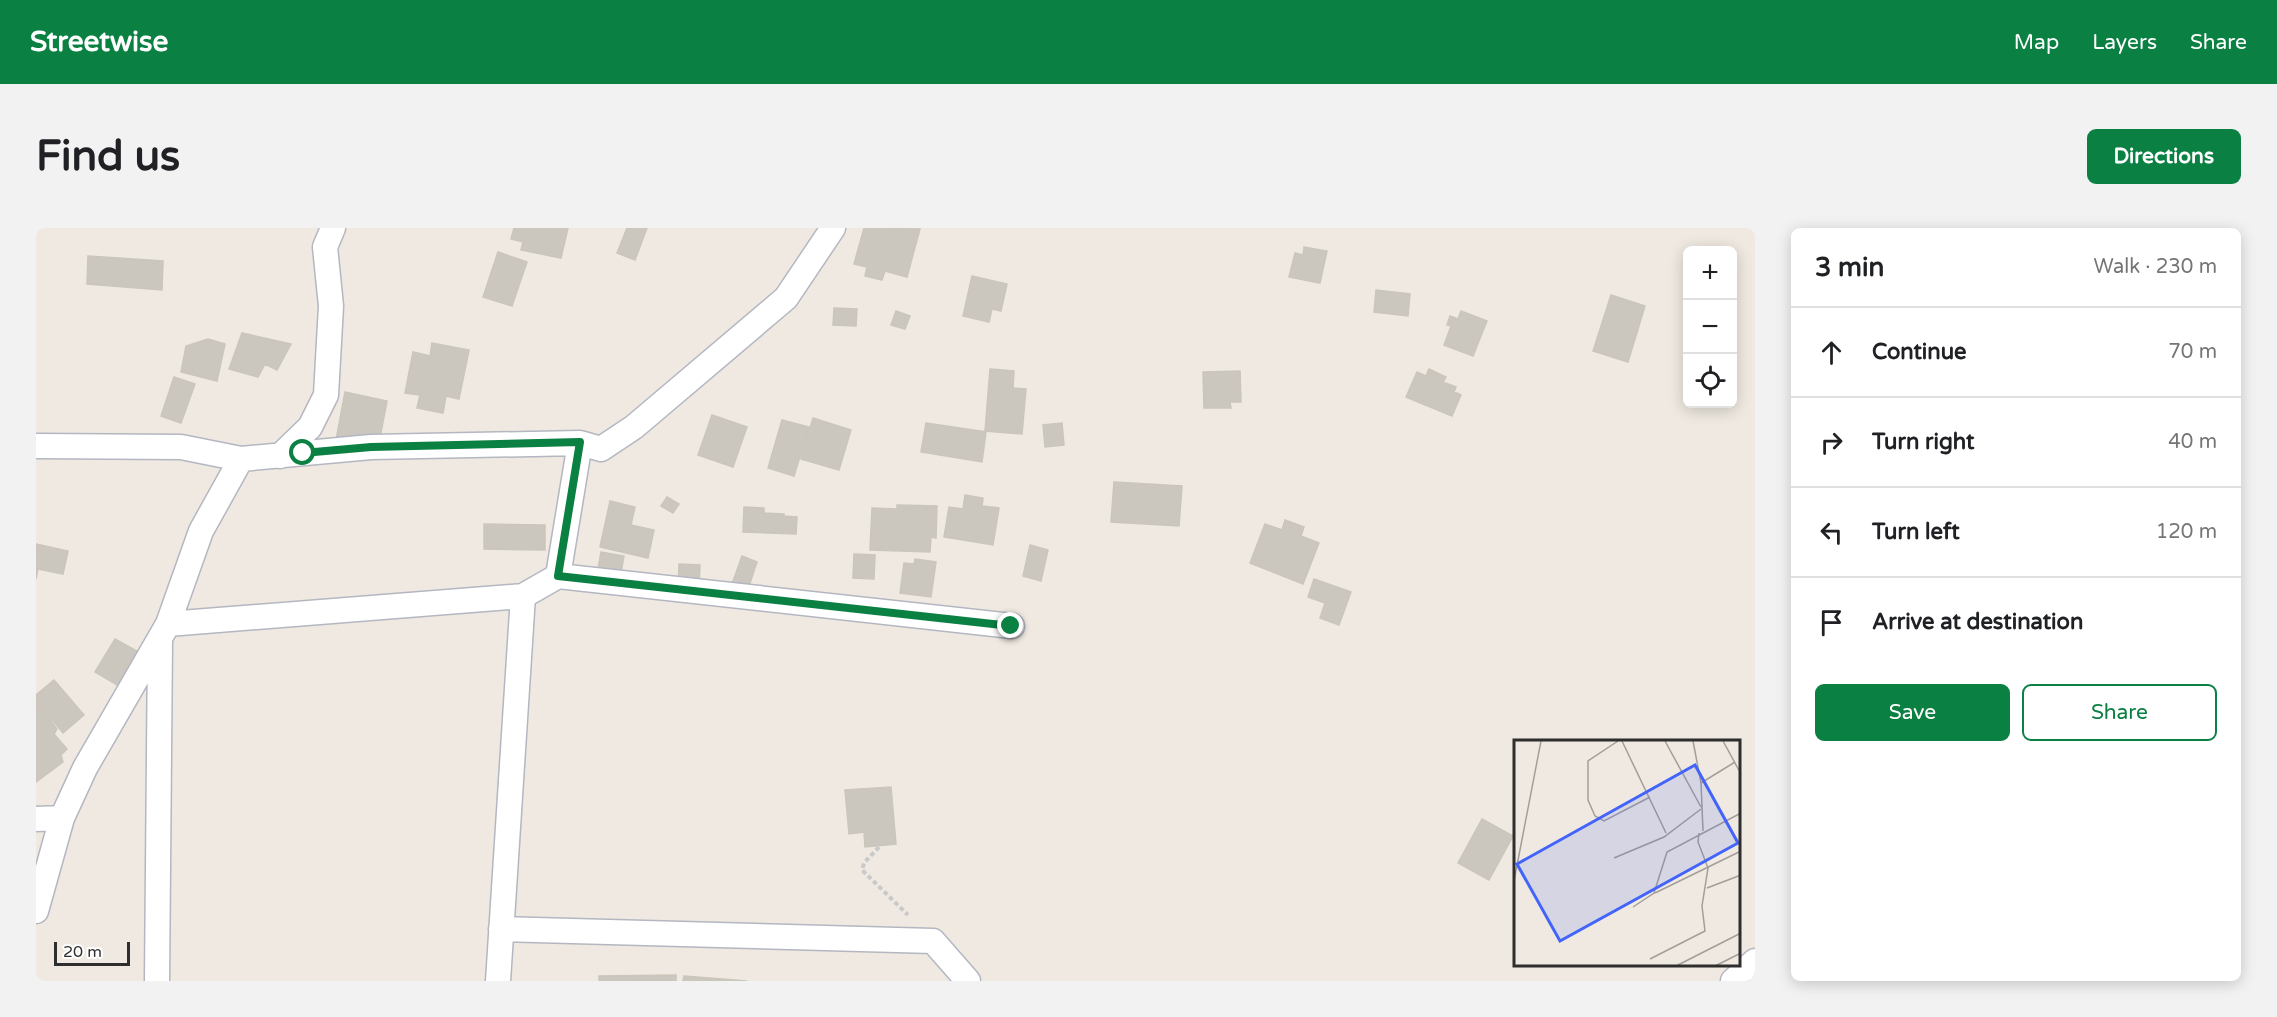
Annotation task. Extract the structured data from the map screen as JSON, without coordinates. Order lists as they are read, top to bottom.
{
  "scale_bar": "20 m",
  "page": {
    "header": "Streetwise",
    "nav": ["Map", "Layers", "Share"],
    "buttons": [
      "Directions",
      ["Save", "Share"]
    ],
    "title": "Find us",
    "heading": ["3 min", "Walk · 230 m"],
    "map_buttons": ["+", "−"],
    "list": [
      ["Continue", "70 m"],
      ["Turn right", "40 m"],
      ["Turn left", "120 m"],
      "Arrive at destination"
    ],
    "scale": "20 m"
  }
}
